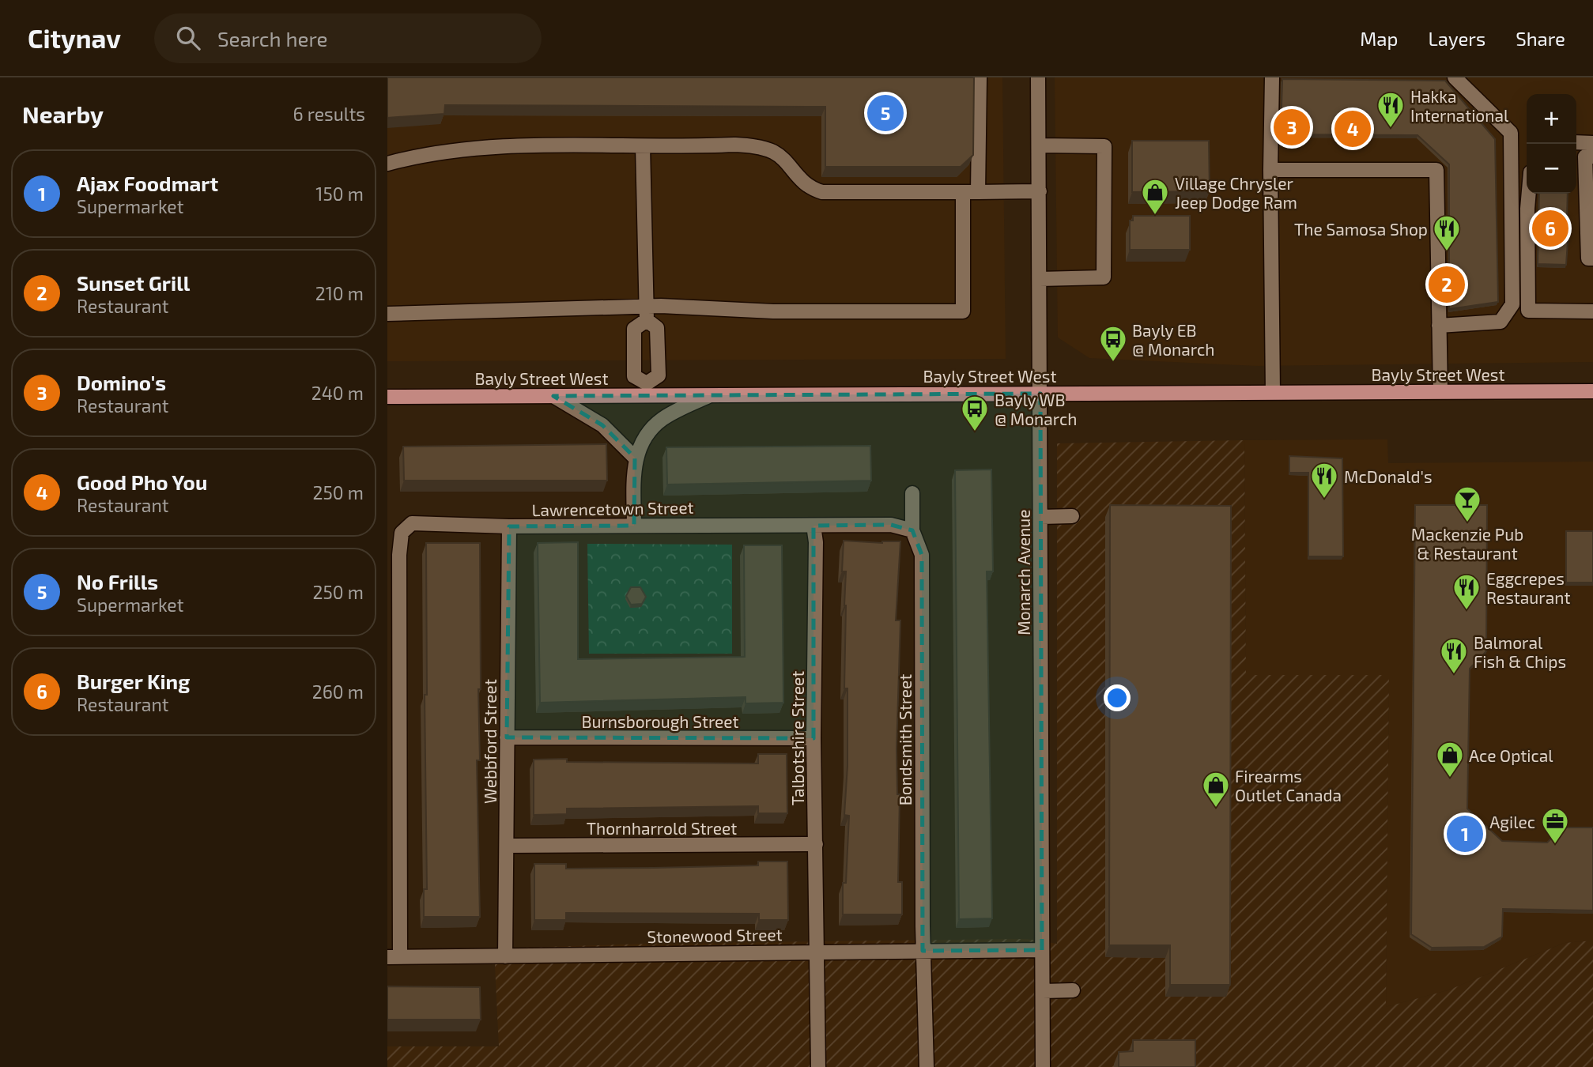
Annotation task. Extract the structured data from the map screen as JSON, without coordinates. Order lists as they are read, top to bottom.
{
  "streets": {
    "main road": ["Bayly Street West"],
    "street": [
      "Lawrencetown Street",
      "Monarch Avenue",
      "Burnsborough Street",
      "Talbotshire Street",
      "Bondsmith Street",
      "Webbford Street",
      "Thornharrold Street",
      "Stonewood Street"
    ]
  },
  "crossings": [
    ["Bayly Street West", "Monarch Avenue"],
    ["Lawrencetown Street", "Talbotshire Street"],
    ["Lawrencetown Street", "Webbford Street"],
    ["Lawrencetown Street", "Stonewood Street"],
    ["Monarch Avenue", "Stonewood Street"],
    ["Burnsborough Street", "Talbotshire Street"],
    ["Burnsborough Street", "Webbford Street"],
    ["Talbotshire Street", "Thornharrold Street"],
    ["Talbotshire Street", "Stonewood Street"],
    ["Bondsmith Street", "Stonewood Street"],
    ["Webbford Street", "Thornharrold Street"],
    ["Webbford Street", "Stonewood Street"]
  ],
  "places": {
    "restaurant": [
      "Hakka International",
      "The Samosa Shop",
      "McDonald's",
      "Eggcrepes Restaurant",
      "Balmoral Fish & Chips"
    ],
    "shop": ["Village Chrysler Jeep Dodge Ram", "Ace Optical", "Firearms Outlet Canada"],
    "bus stop": ["Bayly EB @ Monarch", "Bayly WB @ Monarch"],
    "bar": ["Mackenzie Pub & Restaurant"],
    "office": ["Agilec"]
  },
  "page": {
    "header": "Citynav",
    "search": "Search here",
    "nav": ["Map", "Layers", "Share"],
    "heading": ["Nearby", "6 results"],
    "pins": [
      "5",
      "3",
      "4",
      "6",
      "2",
      "1"
    ],
    "map_buttons": ["+", "−"],
    "list": [
      {
        "mark": "1",
        "name": "Ajax Foodmart",
        "note": "Supermarket",
        "value": "150 m"
      },
      {
        "mark": "2",
        "name": "Sunset Grill",
        "note": "Restaurant",
        "value": "210 m"
      },
      {
        "mark": "3",
        "name": "Domino's",
        "note": "Restaurant",
        "value": "240 m"
      },
      {
        "mark": "4",
        "name": "Good Pho You",
        "note": "Restaurant",
        "value": "250 m"
      },
      {
        "mark": "5",
        "name": "No Frills",
        "note": "Supermarket",
        "value": "250 m"
      },
      {
        "mark": "6",
        "name": "Burger King",
        "note": "Restaurant",
        "value": "260 m"
      }
    ]
  }
}
